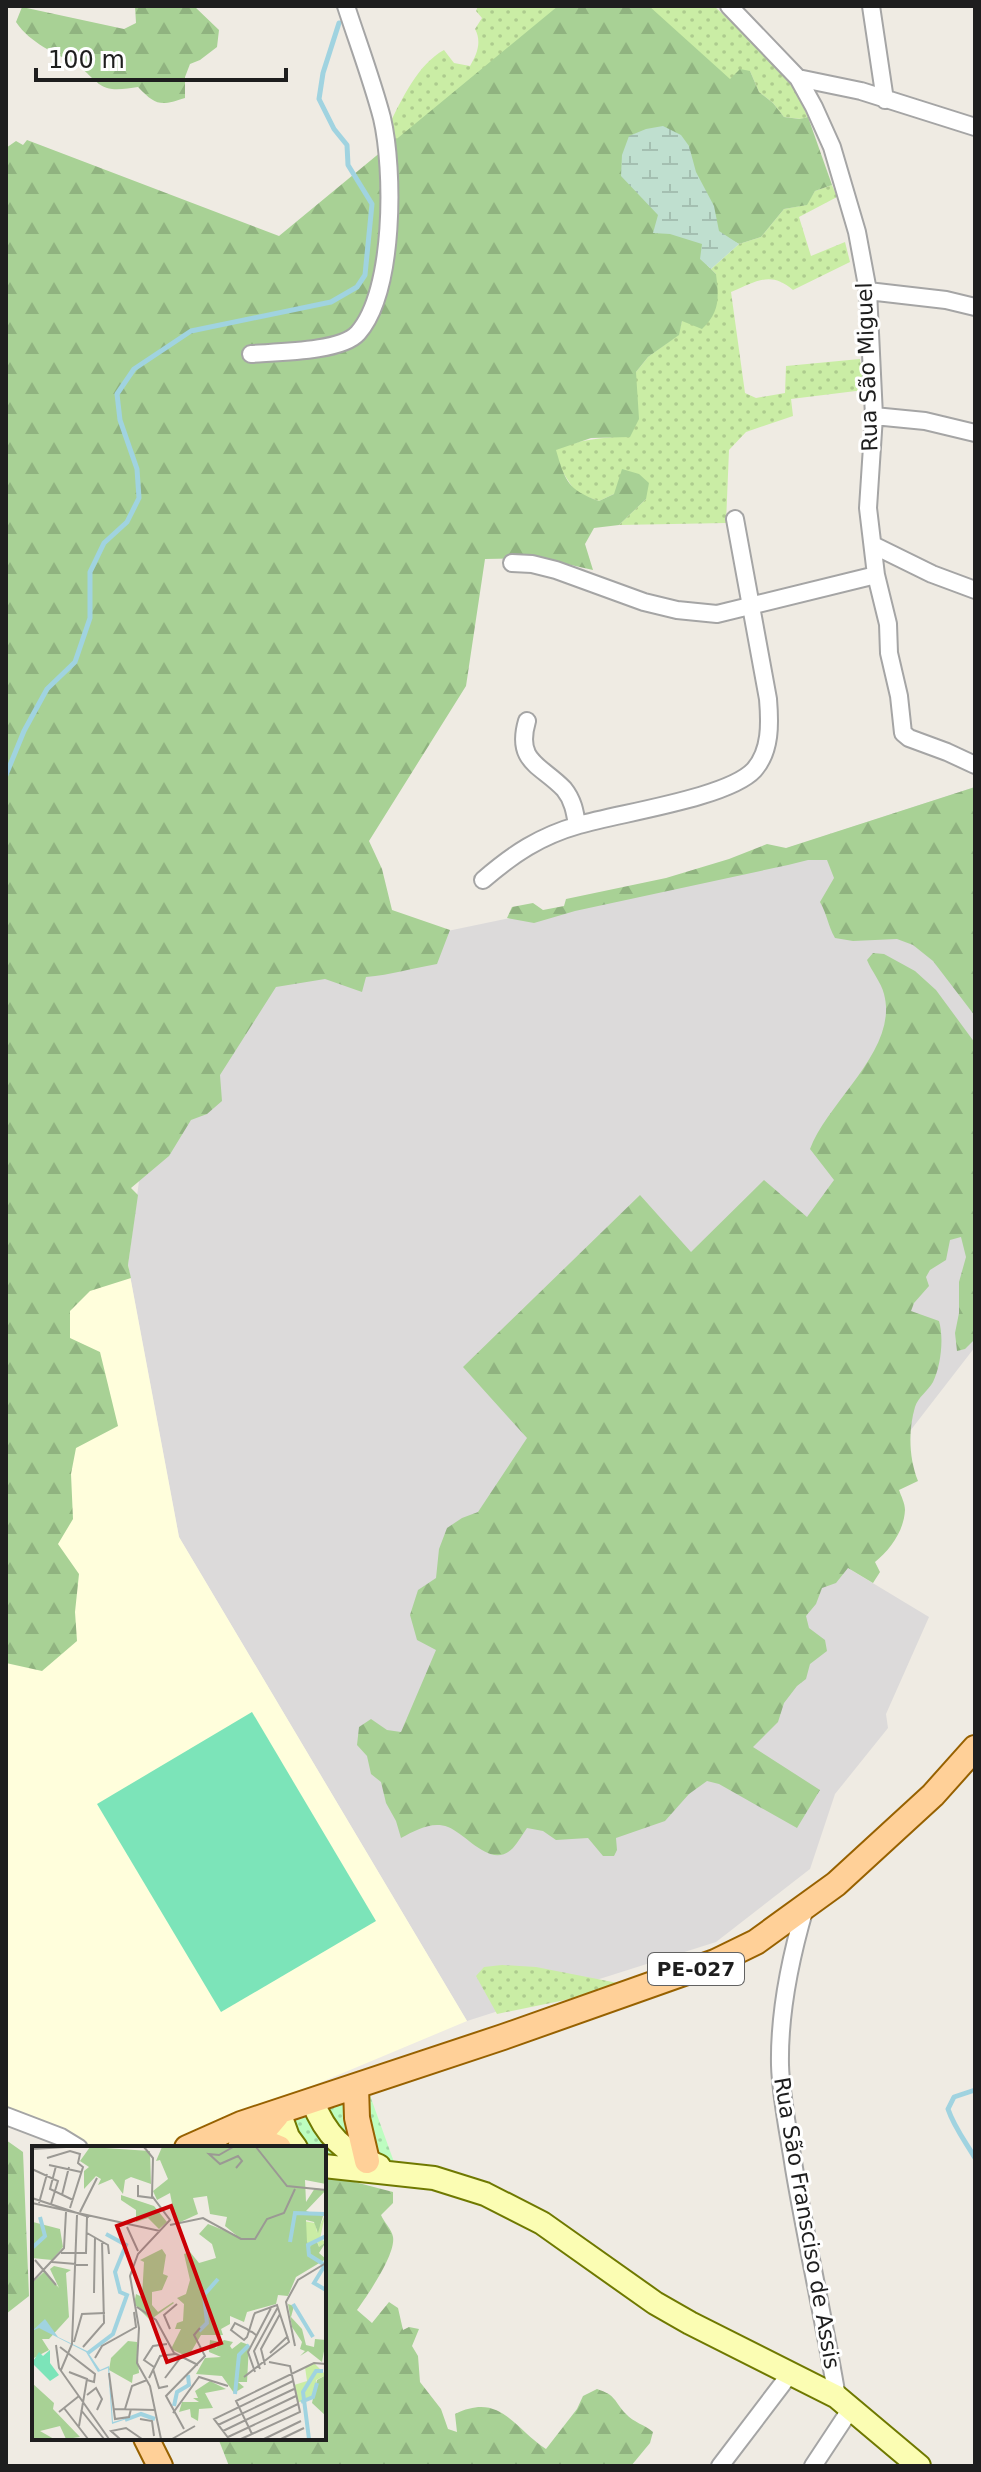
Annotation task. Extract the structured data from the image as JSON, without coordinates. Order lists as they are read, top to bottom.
{
  "streets": {
    "main road": ["PE-027"],
    "street": ["Rua São Miguel", "Rua São Fransciso de Assis"]
  },
  "crossings": [
    ["PE-027", "Rua São Fransciso de Assis"]
  ],
  "scale_bar": "100 m"
}
